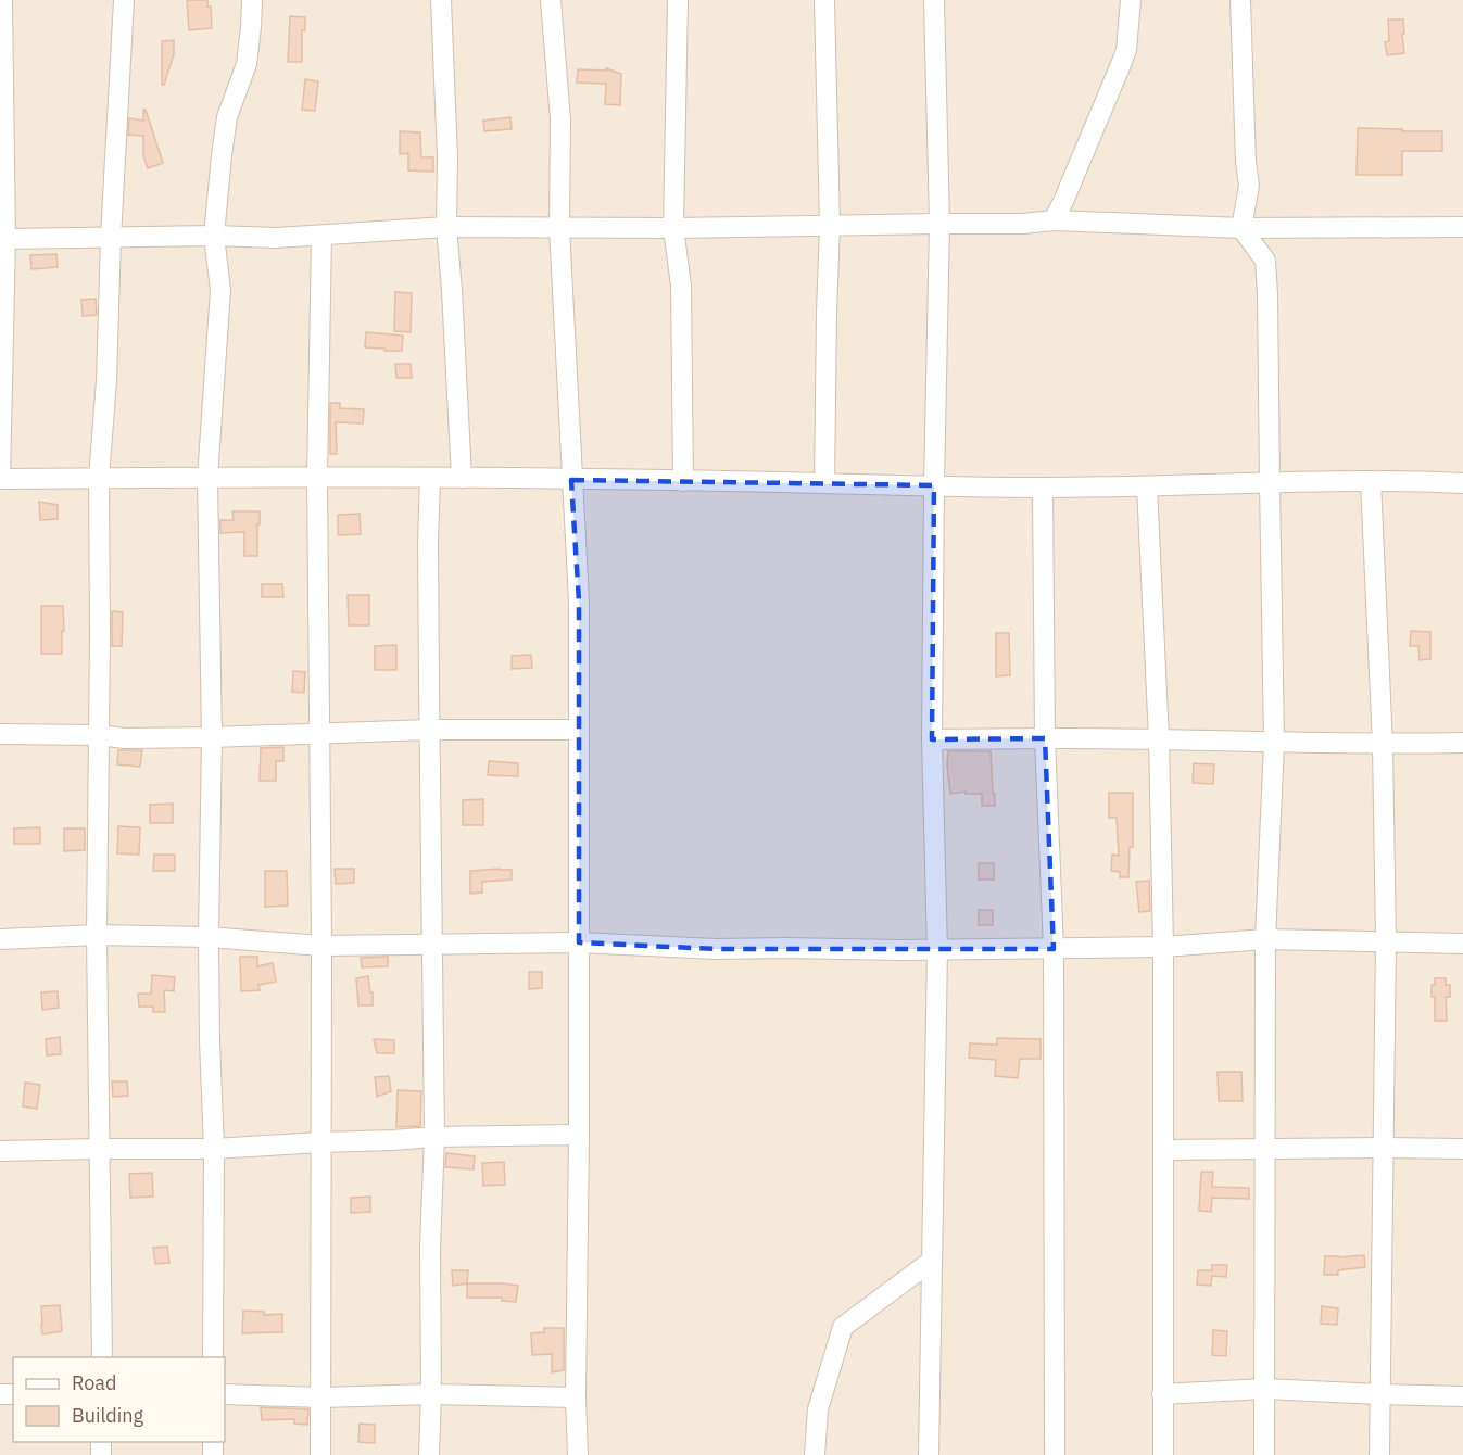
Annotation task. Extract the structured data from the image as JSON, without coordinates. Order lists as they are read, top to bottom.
{
  "legend": ["Road", "Building"]
}
